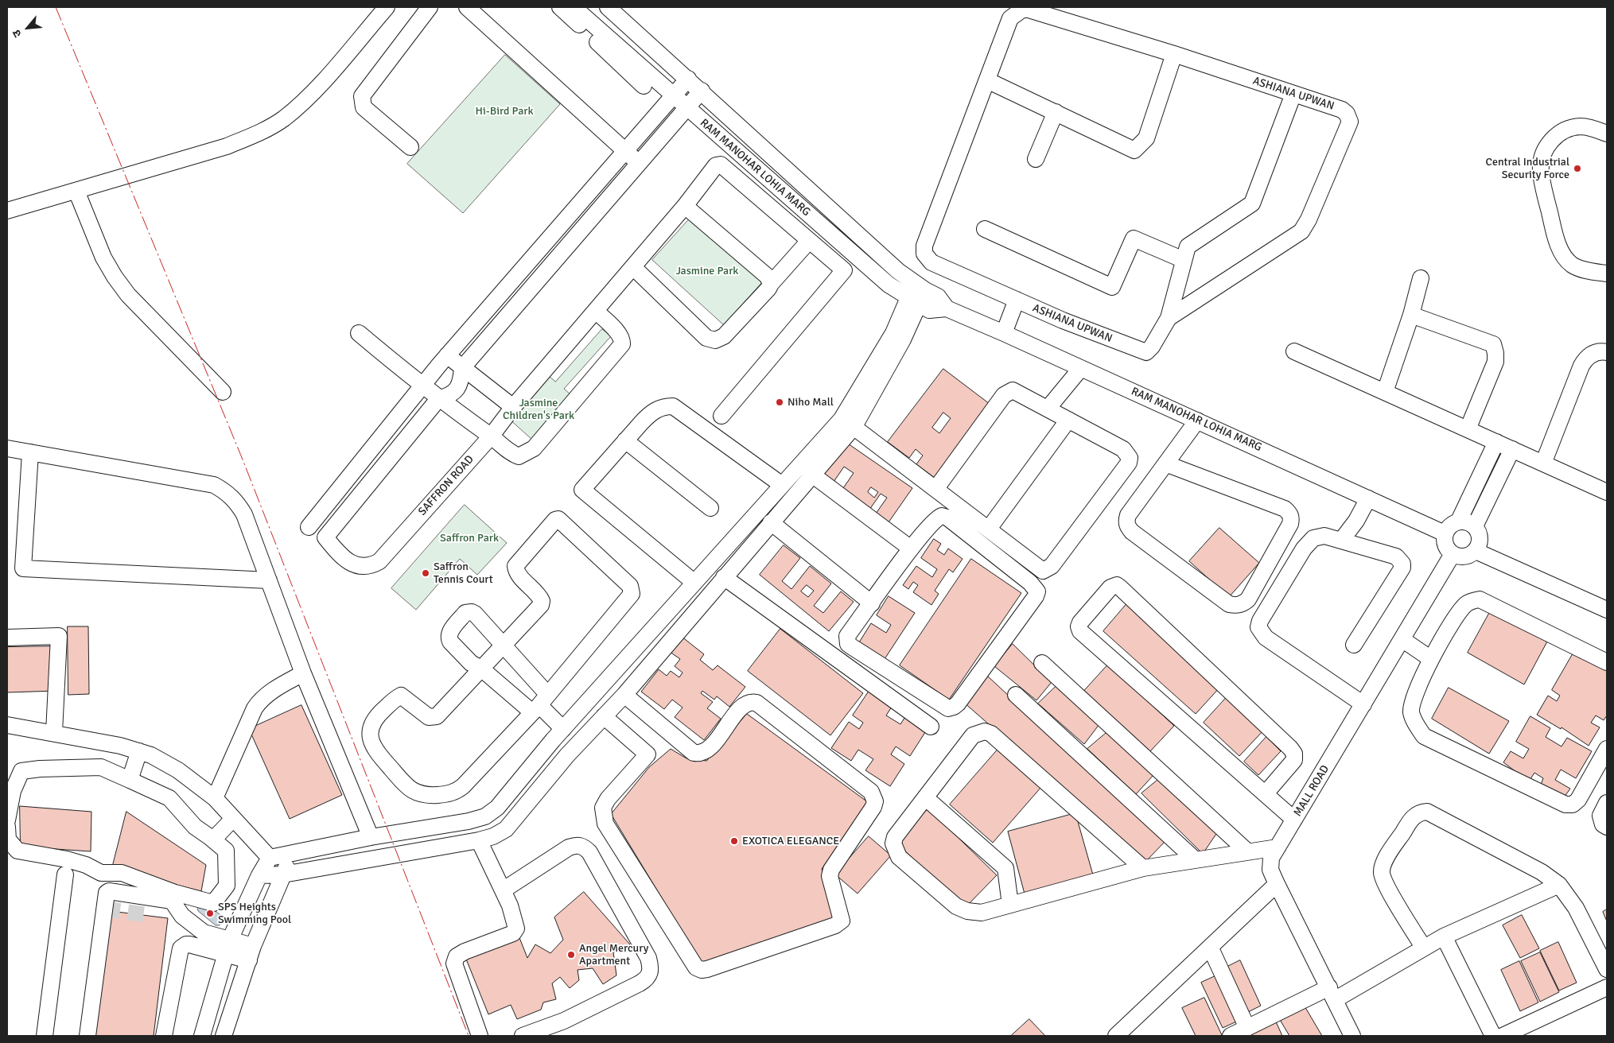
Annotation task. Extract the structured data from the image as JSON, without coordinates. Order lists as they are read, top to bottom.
{
  "streets": {
    "street": [
      "ASHIANA UPWAN",
      "RAM MANOHAR LOHIA MARG",
      "SAFFRON ROAD",
      "MALL ROAD"
    ]
  },
  "crossings": [
    ["RAM MANOHAR LOHIA MARG", "MALL ROAD"]
  ],
  "parks": [
    "Hi-Bird Park",
    "Jasmine Park",
    "Jasmine Children's Park",
    "Saffron Park"
  ],
  "places": [
    "Central Industrial Security Force",
    "Niho Mall",
    "Saffron Tennis Court",
    "EXOTICA ELEGANCE",
    "SPS Heights Swimming Pool",
    "Angel Mercury Apartment"
  ],
  "north": "bottom left"
}
